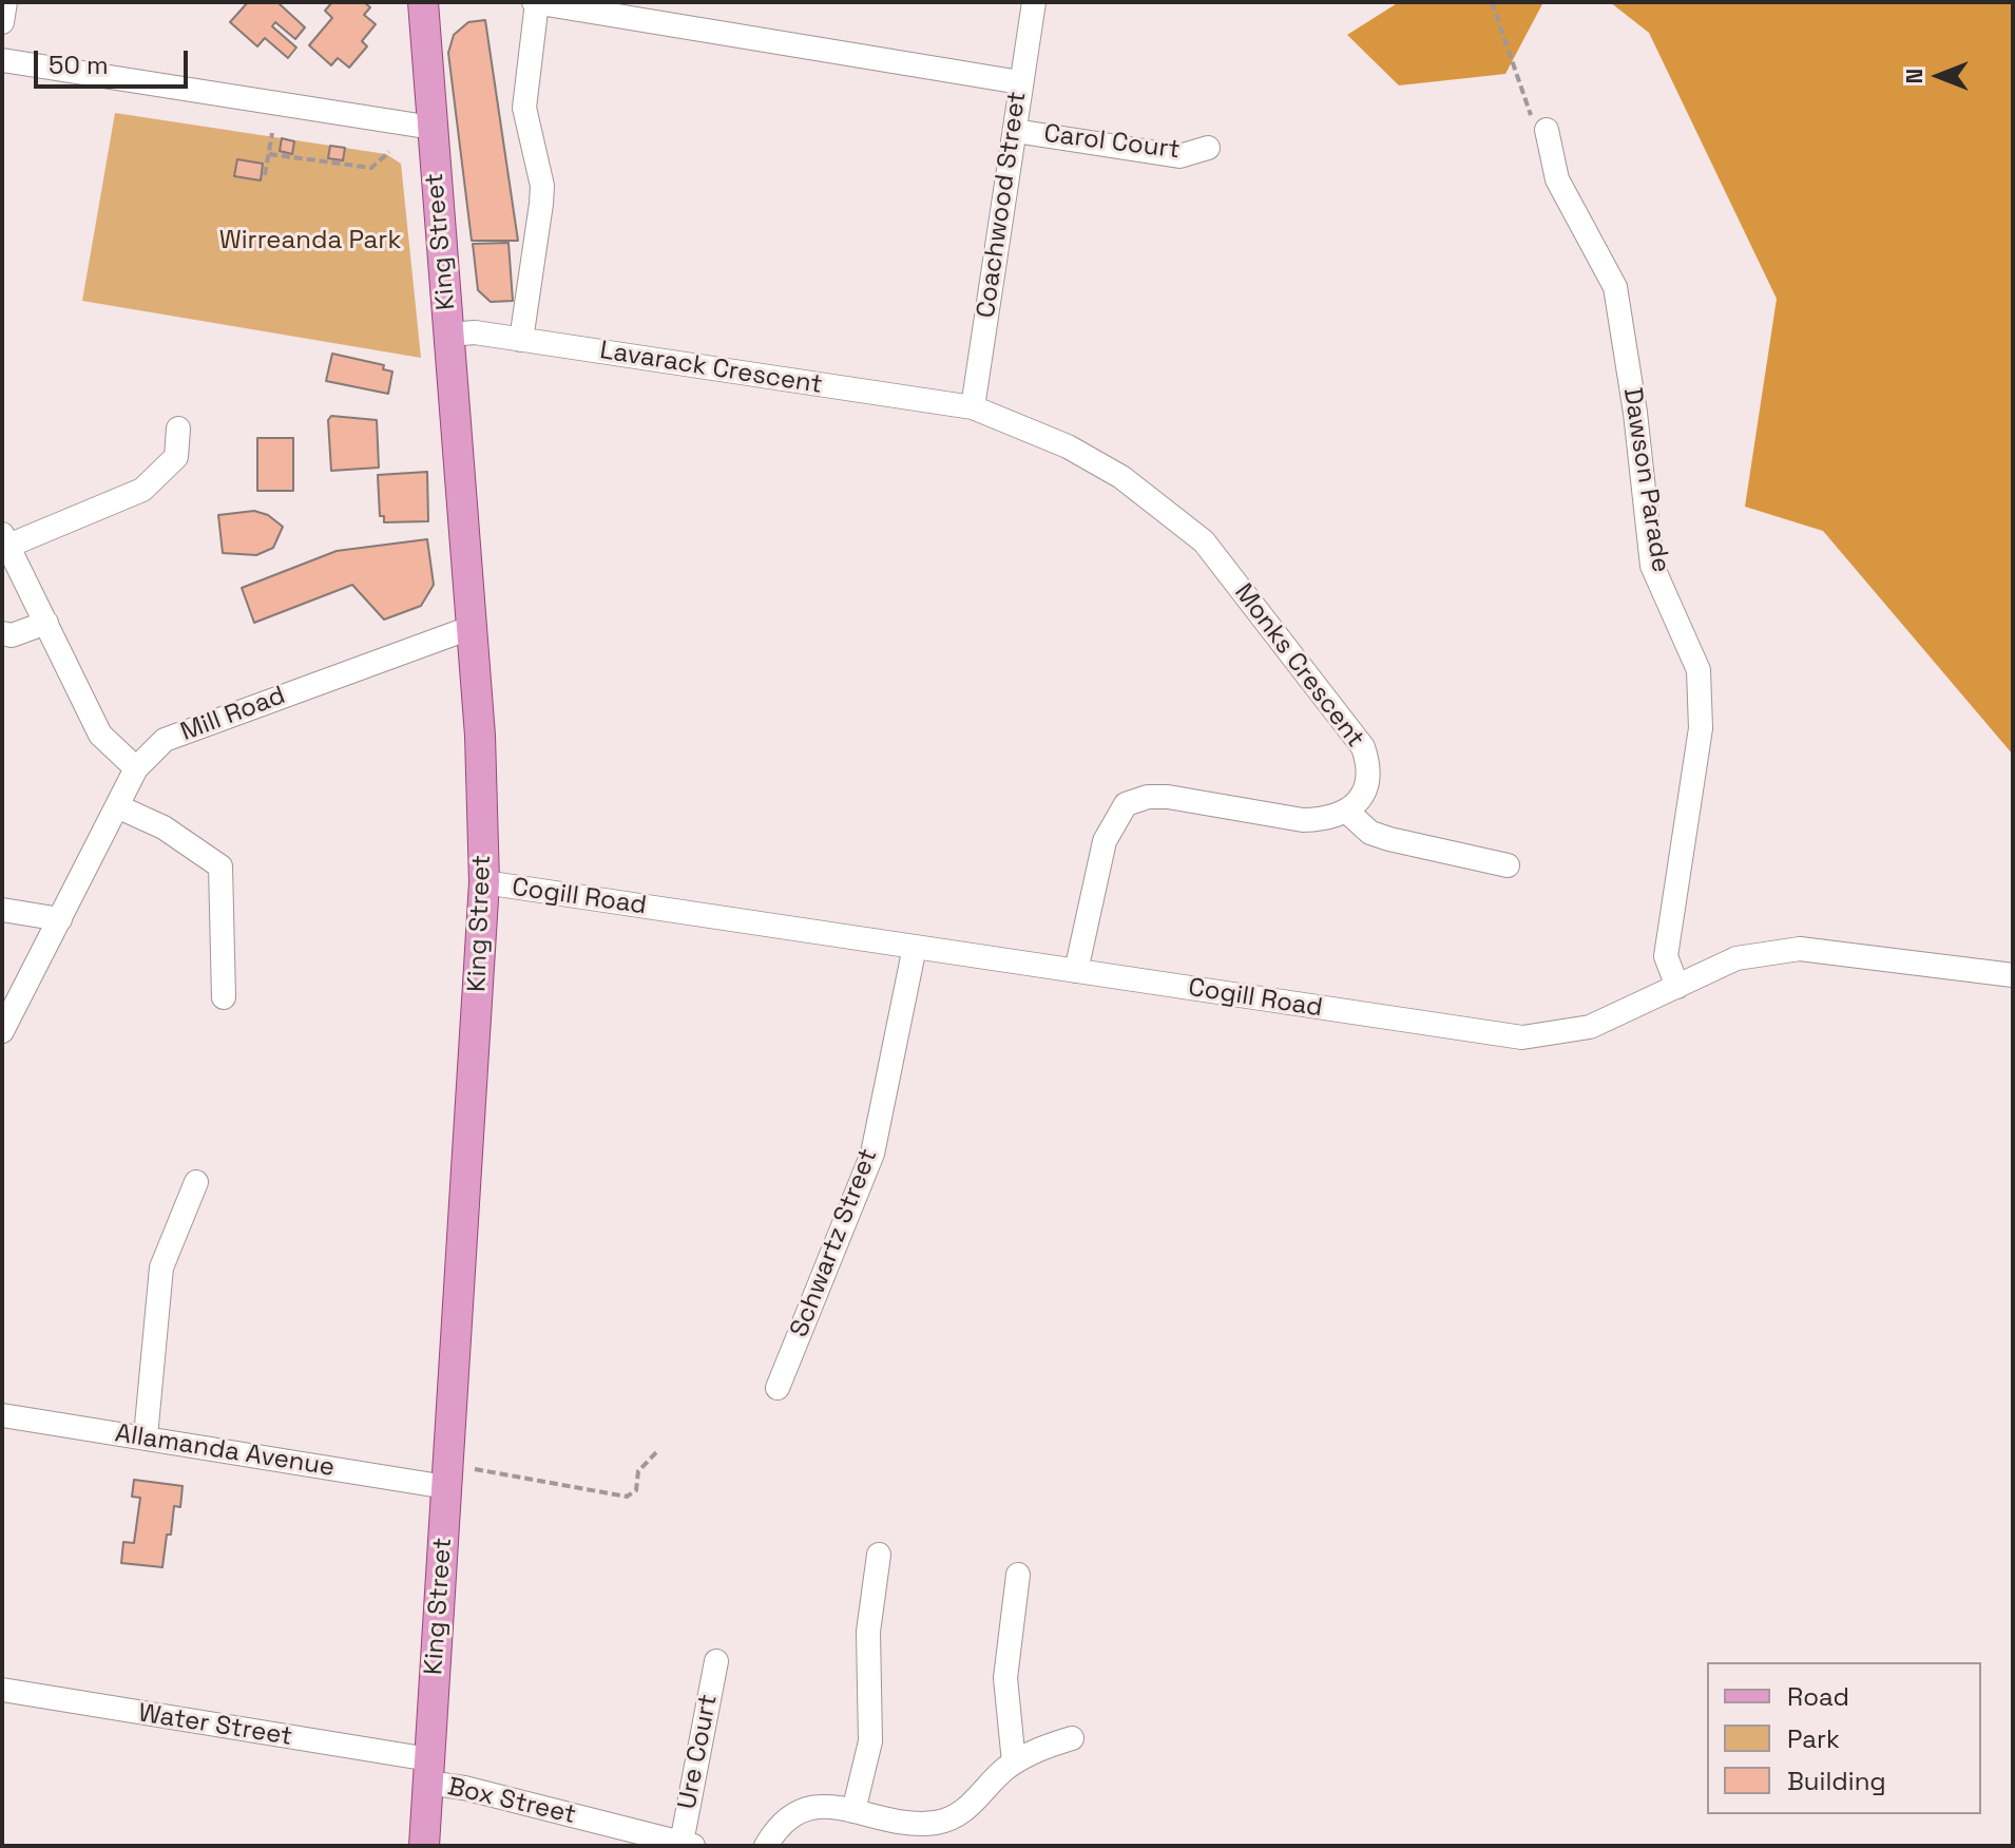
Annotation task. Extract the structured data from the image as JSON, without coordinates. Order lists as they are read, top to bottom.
{
  "streets": {
    "main road": ["King Street"],
    "street": [
      "Carol Court",
      "Coachwood Street",
      "Lavarack Crescent",
      "Dawson Parade",
      "Monks Crescent",
      "Mill Road",
      "Cogill Road",
      "Schwartz Street",
      "Allamanda Avenue",
      "Water Street",
      "Ure Court",
      "Box Street"
    ]
  },
  "crossings": [
    ["Carol Court", "Coachwood Street"],
    ["Coachwood Street", "Lavarack Crescent"],
    ["Coachwood Street", "Monks Crescent"],
    ["King Street", "Lavarack Crescent"],
    ["King Street", "Mill Road"],
    ["King Street", "Cogill Road"],
    ["King Street", "Allamanda Avenue"],
    ["King Street", "Water Street"],
    ["King Street", "Box Street"],
    ["Lavarack Crescent", "Monks Crescent"],
    ["Dawson Parade", "Cogill Road"],
    ["Cogill Road", "Schwartz Street"],
    ["Water Street", "Box Street"],
    ["Ure Court", "Box Street"]
  ],
  "parks": ["Wirreanda Park"],
  "legend": ["Road", "Park", "Building"],
  "scale_bar": "50 m",
  "north": "left"
}
